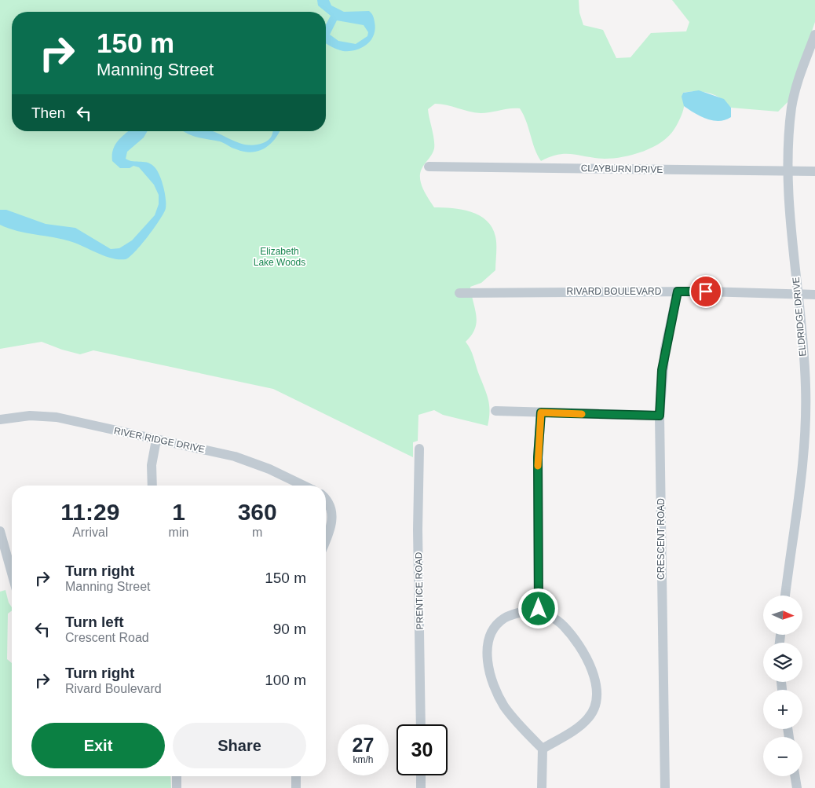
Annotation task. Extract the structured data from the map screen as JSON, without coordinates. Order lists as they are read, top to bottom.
{
  "streets": {
    "street": [
      "CLAYBURN DRIVE",
      "RIVARD BOULEVARD",
      "ELDRIDGE DRIVE",
      "RIVER RIDGE DRIVE",
      "CRESCENT ROAD",
      "PRENTICE ROAD"
    ]
  },
  "crossings": [
    ["CLAYBURN DRIVE", "ELDRIDGE DRIVE"],
    ["RIVARD BOULEVARD", "ELDRIDGE DRIVE"],
    ["RIVARD BOULEVARD", "CRESCENT ROAD"]
  ],
  "parks": ["Elizabeth Lake Woods"],
  "north": "right",
  "page": {
    "turn": ["150 m", "Manning Street"],
    "then": "Then",
    "eta": [
      "11:29",
      "Arrival",
      "1",
      "min",
      "360",
      "m"
    ],
    "list": [
      {
        "name": "Turn right",
        "note": "Manning Street",
        "value": "150 m"
      },
      {
        "name": "Turn left",
        "note": "Crescent Road",
        "value": "90 m"
      },
      {
        "name": "Turn right",
        "note": "Rivard Boulevard",
        "value": "100 m"
      }
    ],
    "map_buttons": ["+", "−"],
    "buttons": ["Exit", "Share"],
    "speed": "27 km/h",
    "limit": "30"
  }
}
